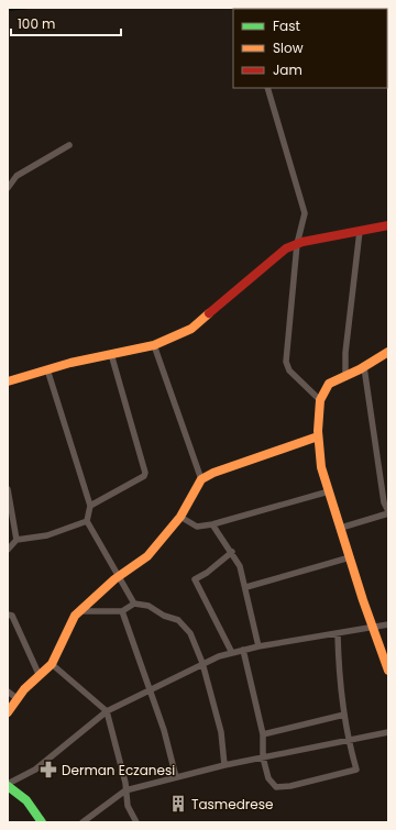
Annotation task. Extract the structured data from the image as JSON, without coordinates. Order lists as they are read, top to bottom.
{
  "places": {
    "pharmacy": ["Derman Eczanesi"],
    "building": ["Tasmedrese"]
  },
  "legend": ["Fast", "Slow", "Jam"],
  "scale_bar": "100 m"
}
